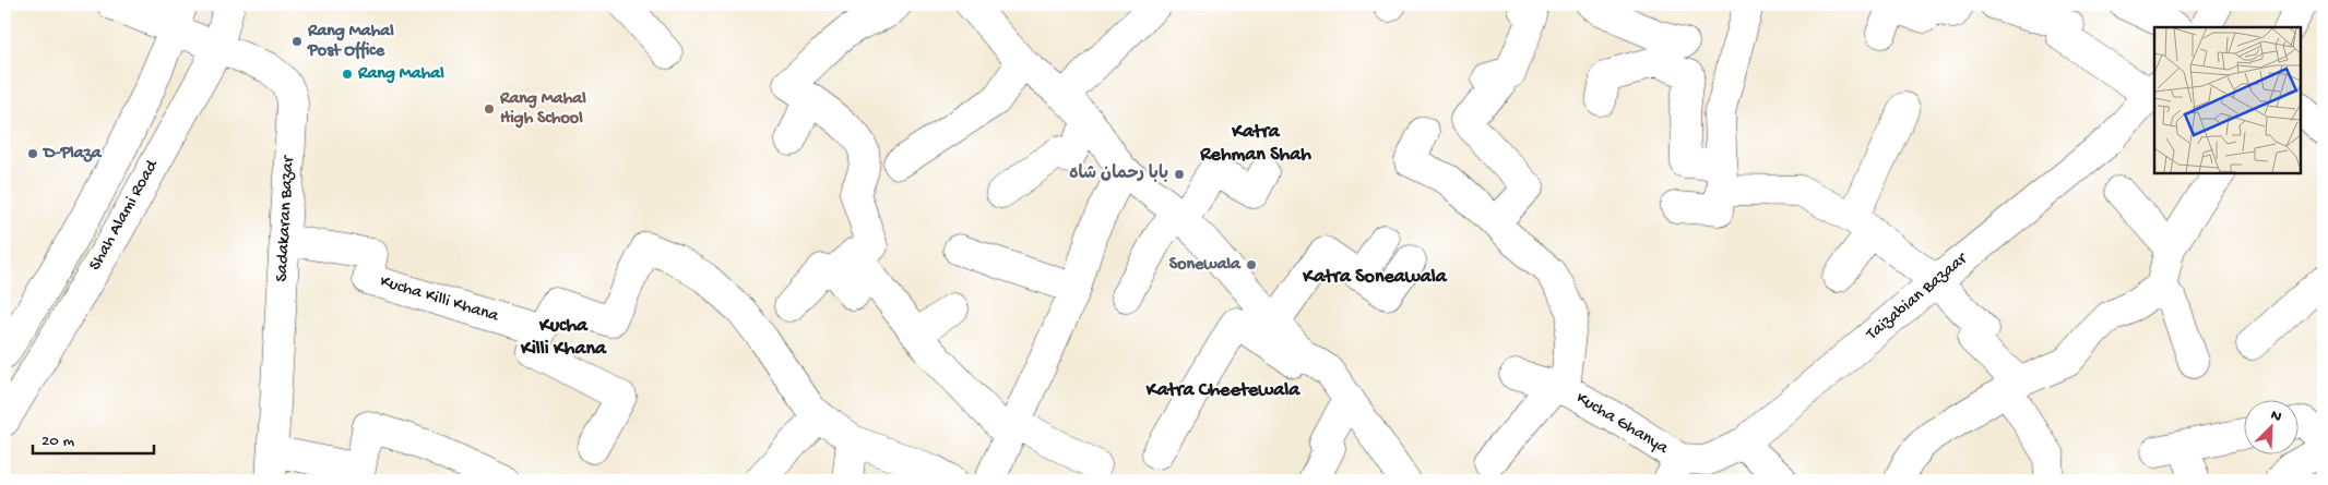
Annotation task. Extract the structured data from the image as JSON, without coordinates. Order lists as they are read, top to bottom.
{
  "streets": {
    "street": [
      "Shah Alami Road",
      "Sadakaran Bazar",
      "Taizabian Bazaar",
      "Kucha Killi Khana",
      "Kucha Ghanya"
    ]
  },
  "crossings": [
    ["Shah Alami Road", "Sadakaran Bazar"],
    ["Sadakaran Bazar", "Kucha Killi Khana"],
    ["Taizabian Bazaar", "Kucha Ghanya"]
  ],
  "districts": [
    "Katra Rehman Shah",
    "Katra Soneawala",
    "Kucha Killi Khana",
    "Katra Cheetewala"
  ],
  "places": [
    "Rang Mahal Post Office",
    "Rang Mahal",
    "Rang Mahal High School",
    "D-Plaza",
    "بابا رحمان شاہ",
    "Sonewala"
  ],
  "scale_bar": "20 m",
  "north": "top right"
}
